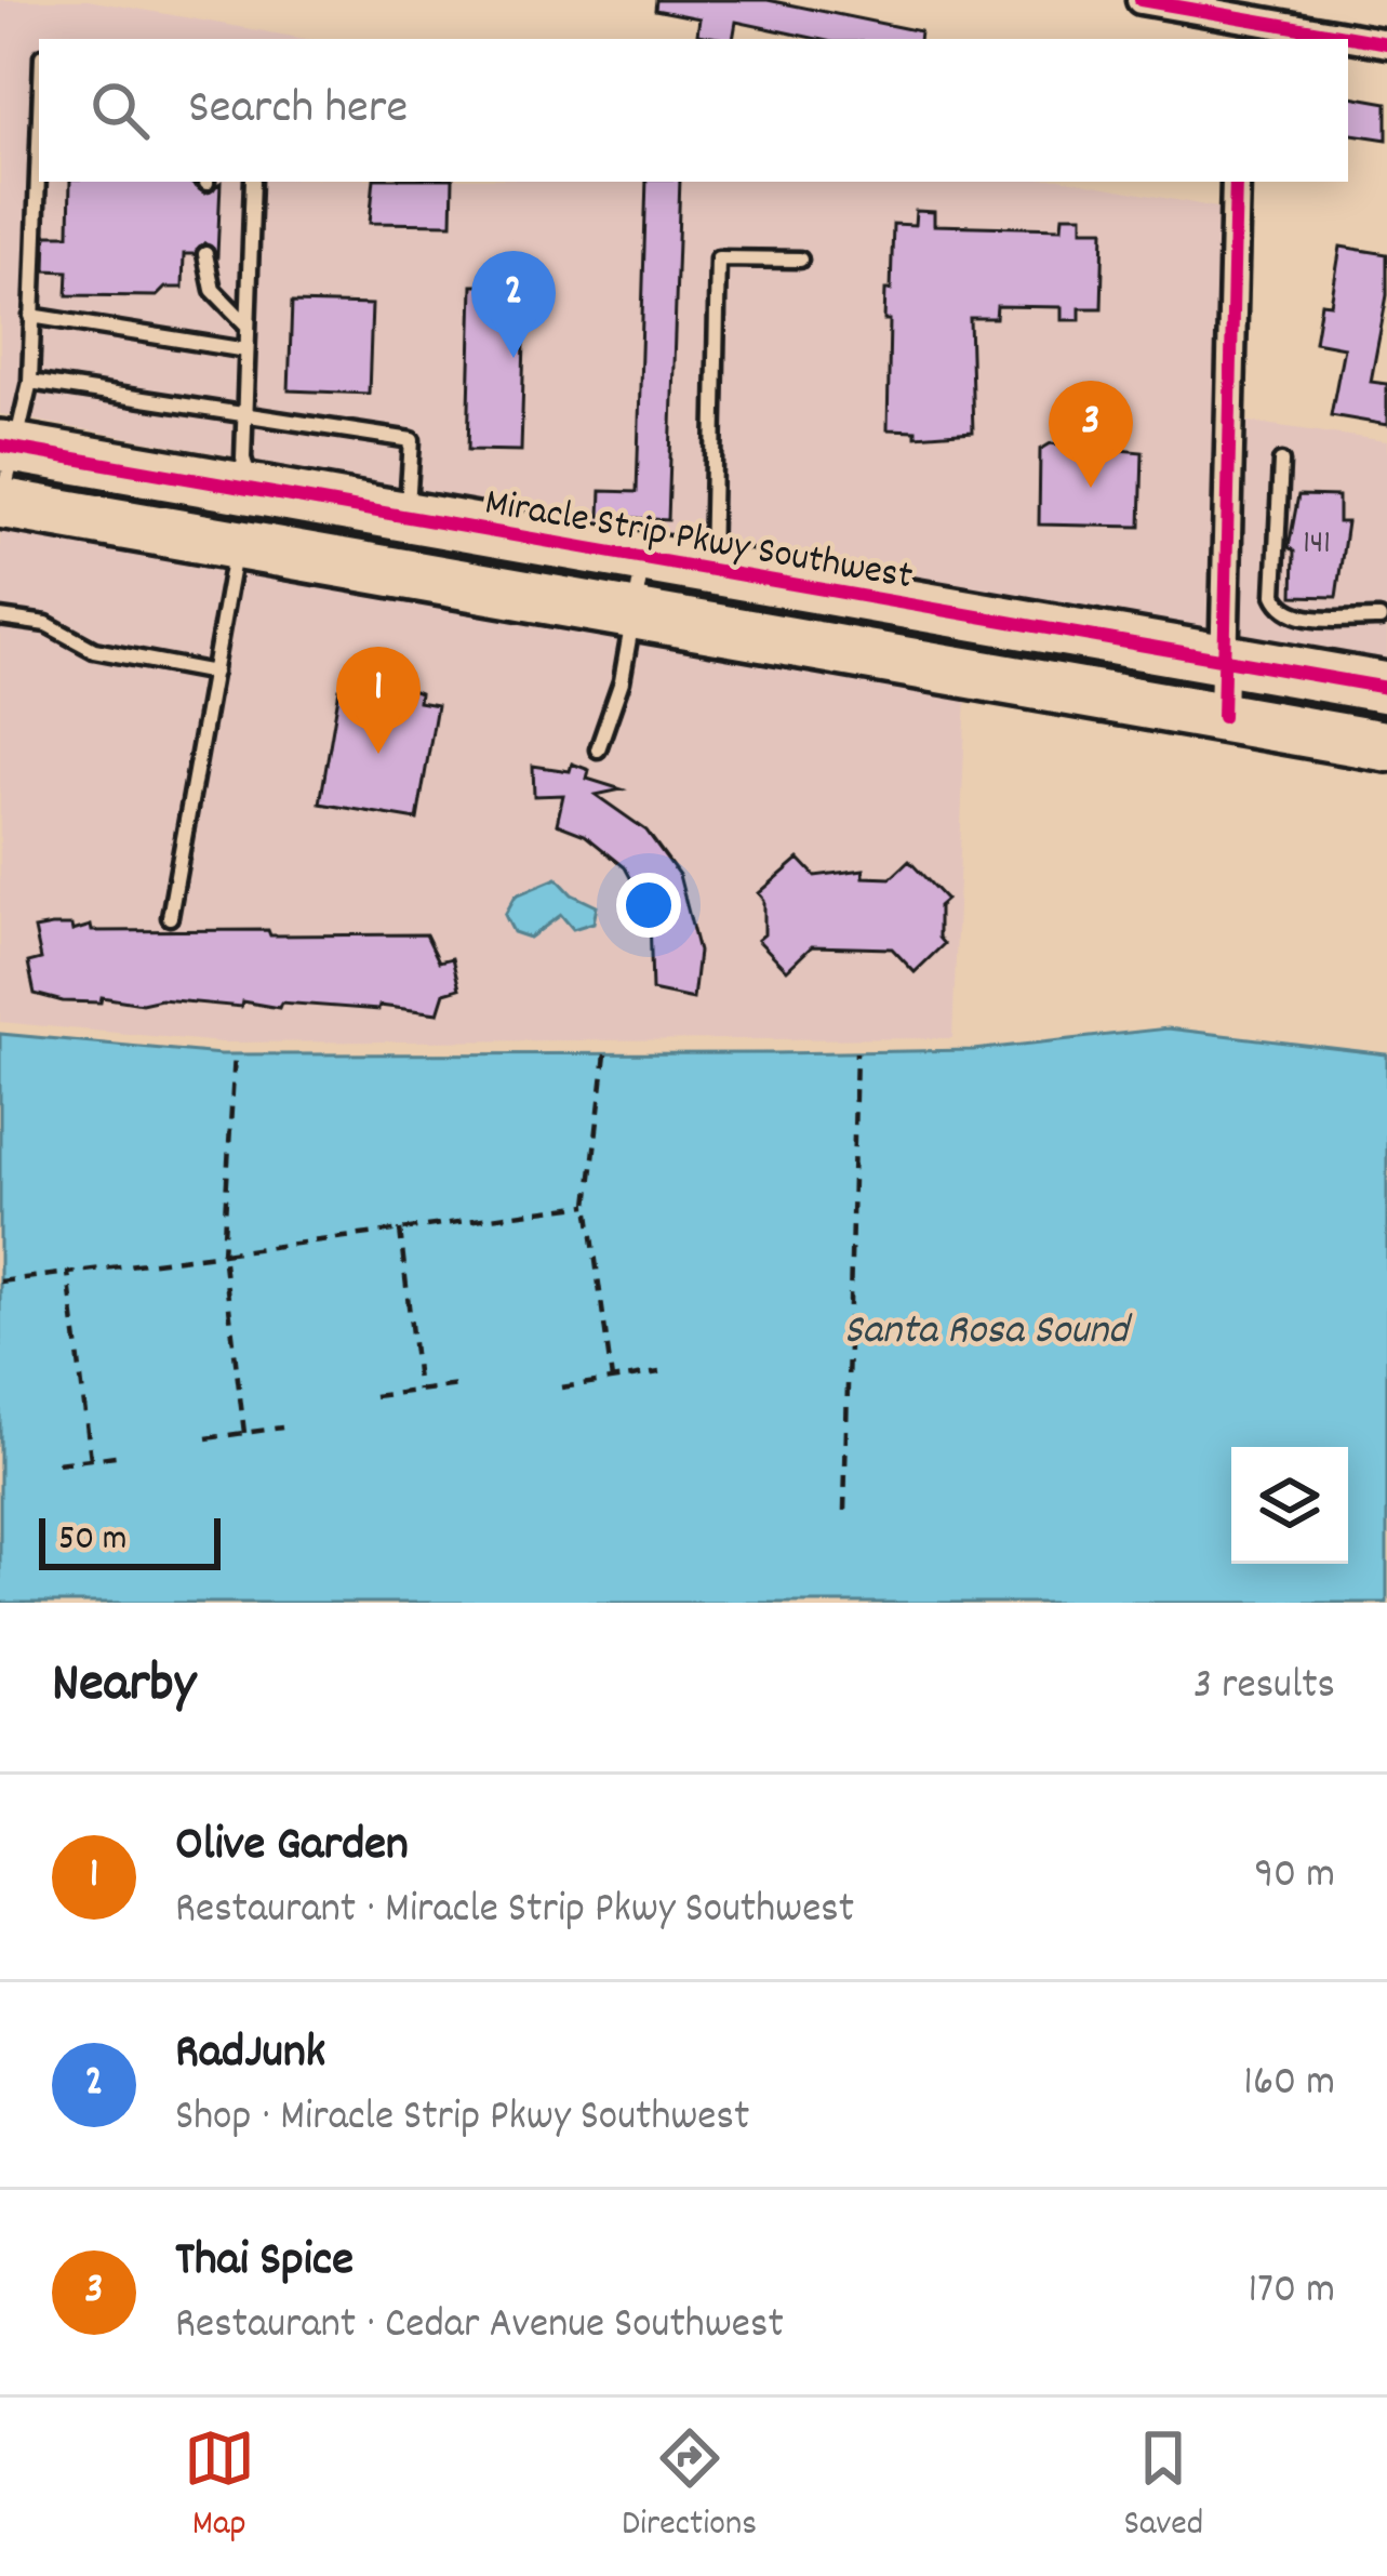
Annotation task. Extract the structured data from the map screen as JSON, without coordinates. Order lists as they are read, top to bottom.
{
  "streets": {
    "highway": ["Miracle Strip Pkwy Southwest"]
  },
  "water": ["Santa Rosa Sound"],
  "house_numbers": ["141"],
  "scale_bar": "50 m",
  "page": {
    "search": "Search here",
    "pins": ["2", "3", "1"],
    "scale": "50 m",
    "heading": ["Nearby", "3 results"],
    "list": [
      {
        "mark": "1",
        "name": "Olive Garden",
        "note": "Restaurant · Miracle Strip Pkwy Southwest",
        "value": "90 m"
      },
      {
        "mark": "2",
        "name": "RadJunk",
        "note": "Shop · Miracle Strip Pkwy Southwest",
        "value": "160 m"
      },
      {
        "mark": "3",
        "name": "Thai Spice",
        "note": "Restaurant · Cedar Avenue Southwest",
        "value": "170 m"
      }
    ],
    "nav": ["Map", "Directions", "Saved"]
  }
}
